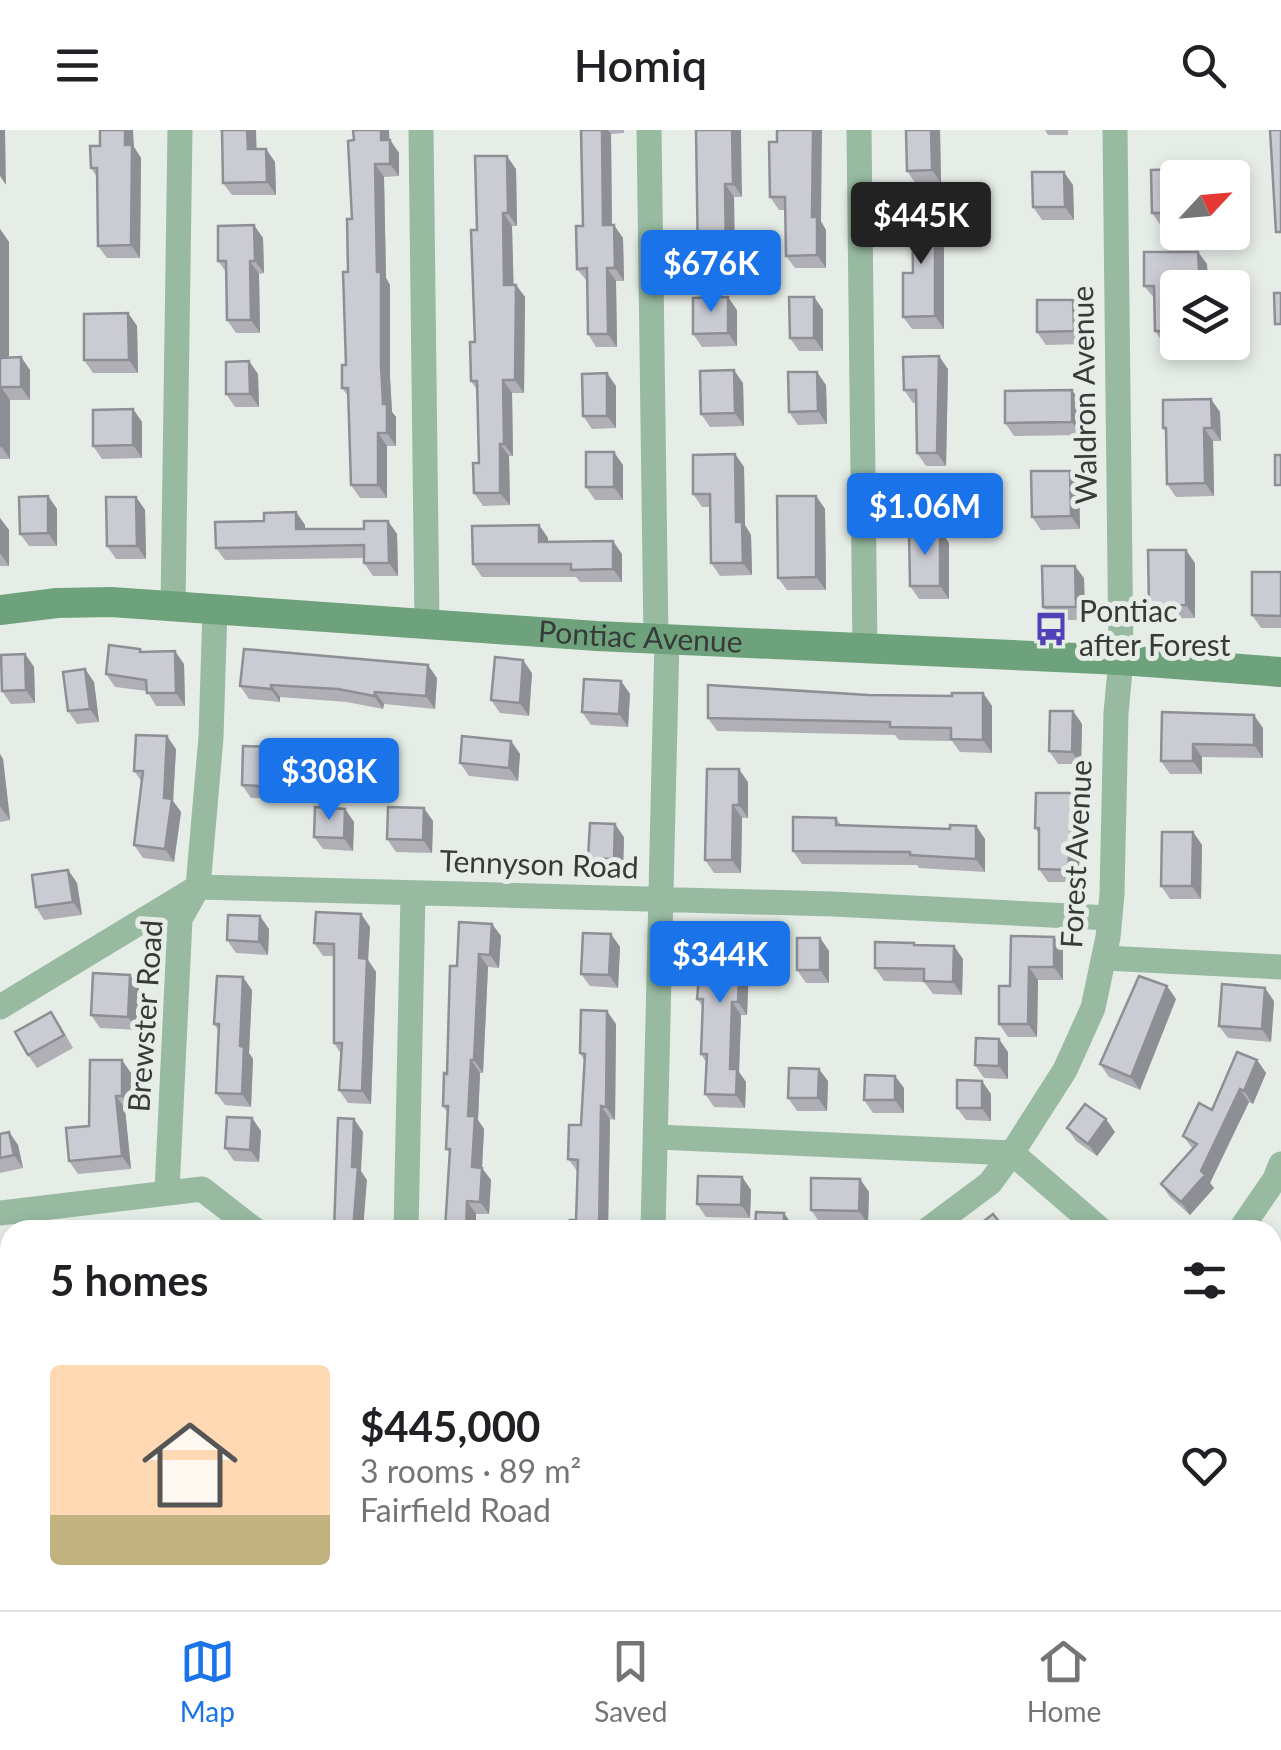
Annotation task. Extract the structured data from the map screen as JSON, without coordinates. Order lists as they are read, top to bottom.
{
  "streets": {
    "main road": ["Pontiac Avenue"],
    "street": [
      "Waldron Avenue",
      "Forest Avenue",
      "Tennyson Road",
      "Brewster Road"
    ]
  },
  "crossings": [
    ["Waldron Avenue", "Pontiac Avenue"],
    ["Waldron Avenue", "Forest Avenue"],
    ["Pontiac Avenue", "Forest Avenue"],
    ["Pontiac Avenue", "Brewster Road"],
    ["Forest Avenue", "Tennyson Road"],
    ["Tennyson Road", "Brewster Road"]
  ],
  "places": {
    "bus stop": ["Pontiac after Forest"]
  },
  "north": "top right",
  "page": {
    "header": "Homiq",
    "price": [
      "$445K",
      "$676K",
      "$1.06M",
      "$308K",
      "$344K"
    ],
    "heading": "5 homes",
    "list": [
      {
        "name": "$445,000",
        "note": "3 rooms · 89 m² · Fairfield Road"
      }
    ],
    "tabs": ["Map", "Saved", "Home"]
  }
}
